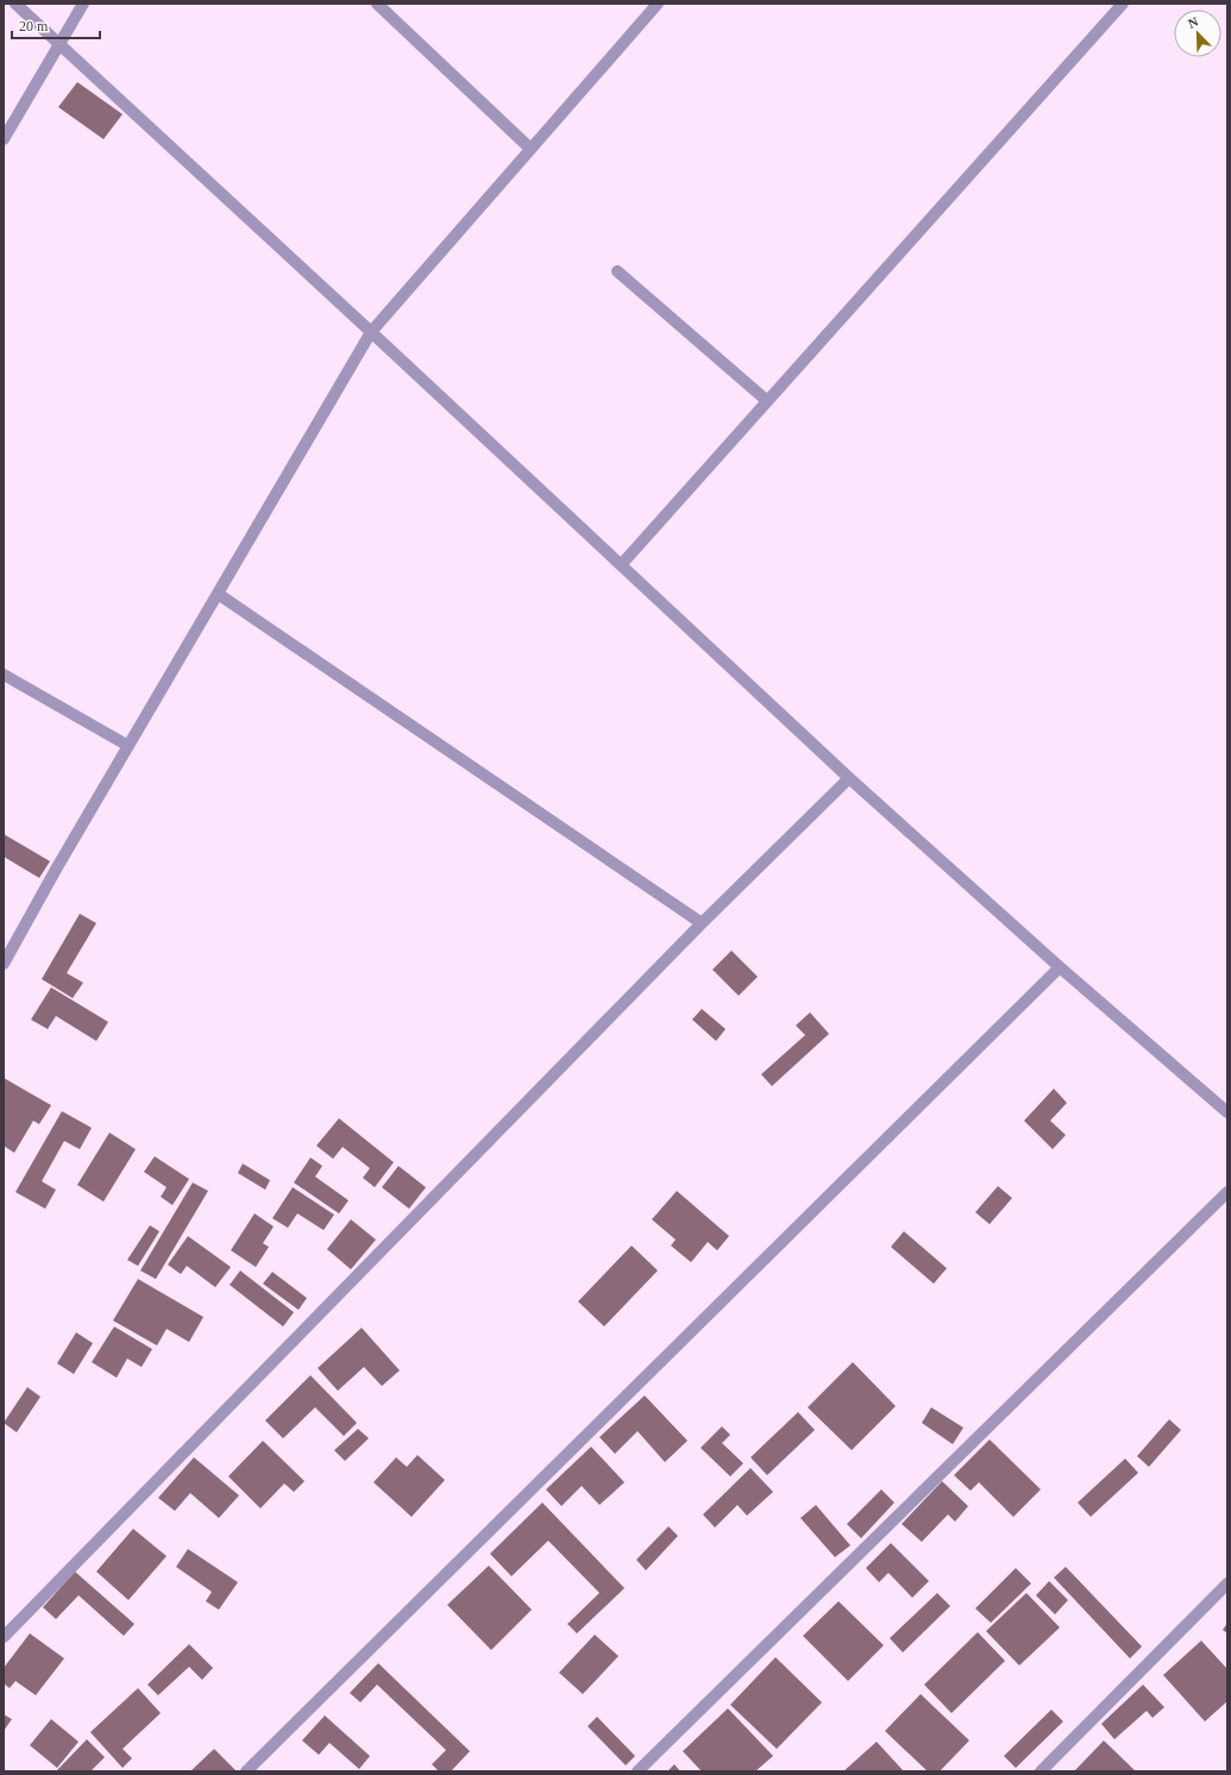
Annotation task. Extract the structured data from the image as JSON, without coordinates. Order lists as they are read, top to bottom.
{
  "scale_bar": "20 m",
  "north": "top left"
}
